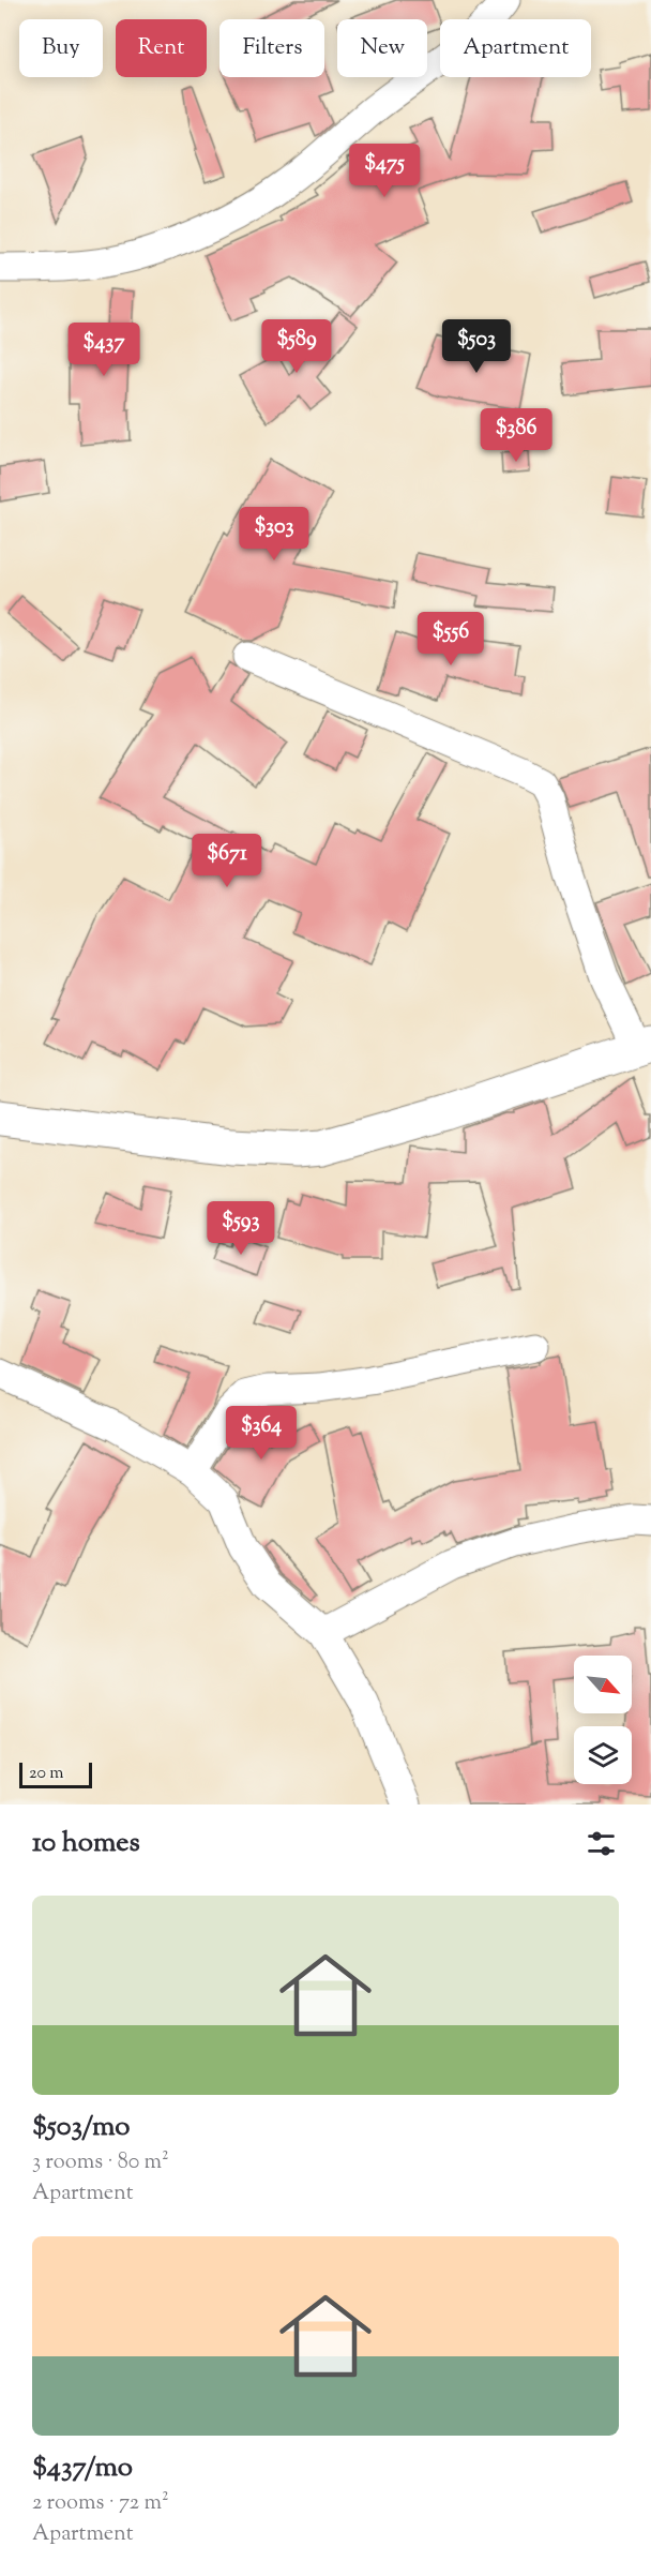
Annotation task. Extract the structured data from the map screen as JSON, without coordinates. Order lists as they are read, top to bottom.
{
  "scale_bar": "20 m",
  "north": "bottom right",
  "page": {
    "chip": [
      "Buy",
      "Rent",
      "Filters",
      "New",
      "Apartment"
    ],
    "price": [
      "$475",
      "$589",
      "$503",
      "$437",
      "$386",
      "$303",
      "$556",
      "$671",
      "$593",
      "$364"
    ],
    "scale": "20 m",
    "heading": "10 homes",
    "list": [
      {
        "name": "$503/mo",
        "note": "3 rooms · 80 m² · Apartment"
      },
      {
        "name": "$437/mo",
        "note": "2 rooms · 72 m² · Apartment"
      }
    ]
  }
}
